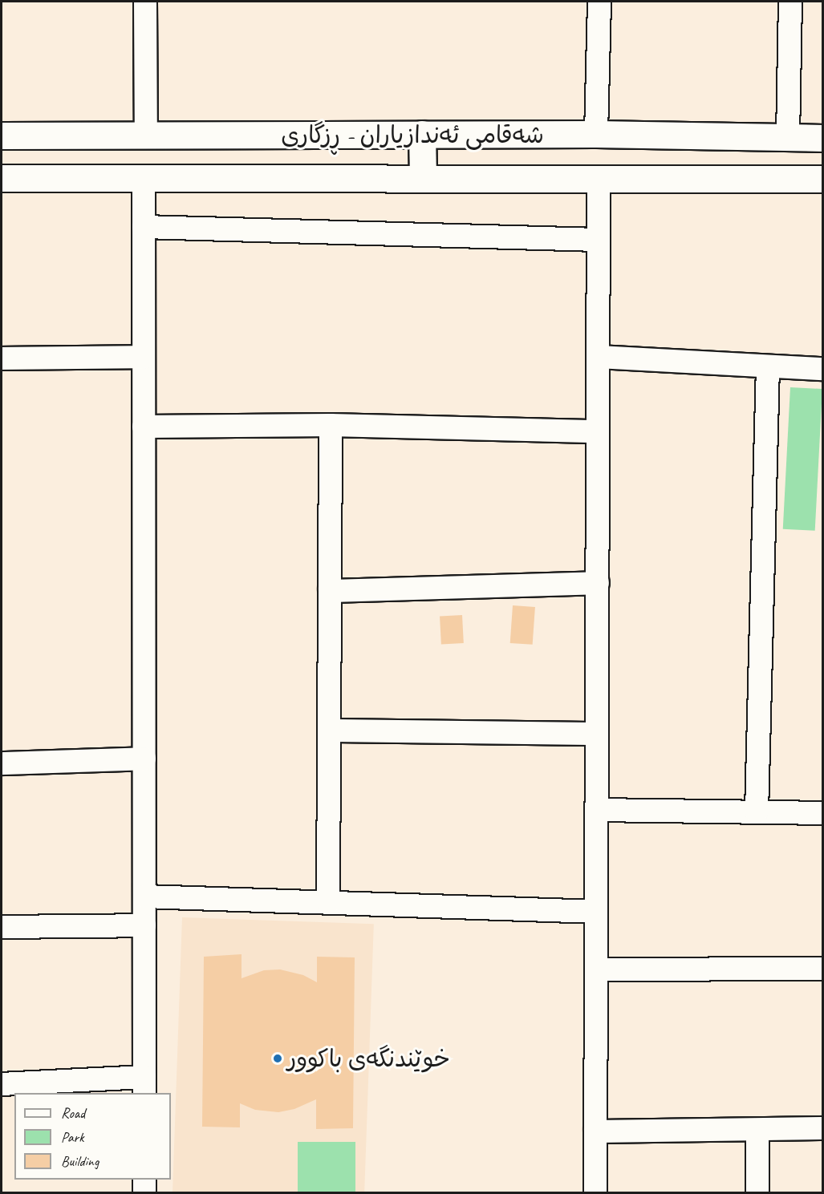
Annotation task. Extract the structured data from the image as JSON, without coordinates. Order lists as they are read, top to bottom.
{
  "streets": {
    "street": ["شەقامی ئەندازیاران - ڕزگاری"]
  },
  "places": ["خوێندنگەی باکوور"],
  "legend": ["Road", "Park", "Building"]
}
